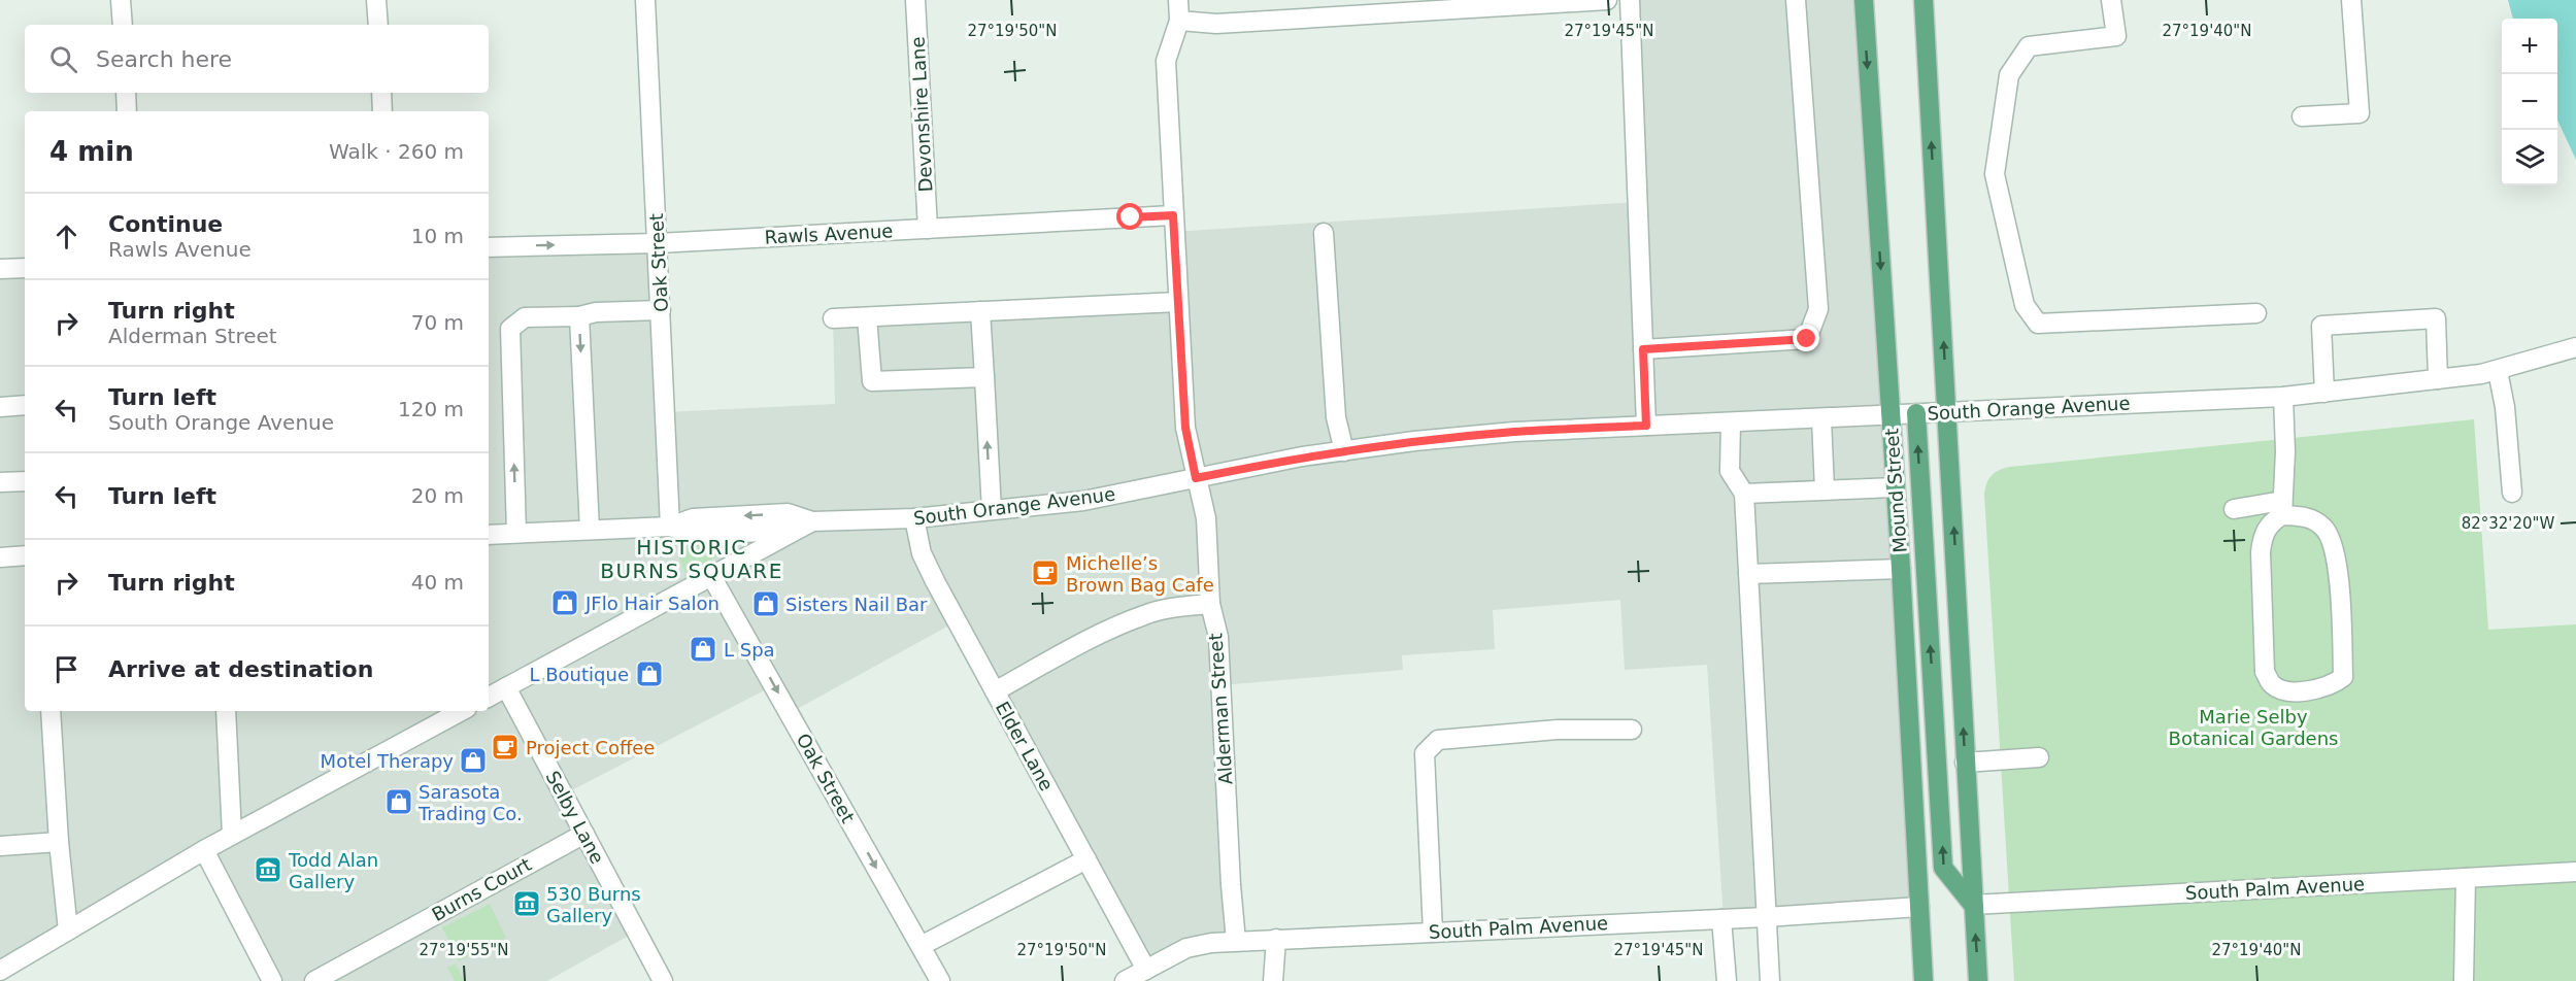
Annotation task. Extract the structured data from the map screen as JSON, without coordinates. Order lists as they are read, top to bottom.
{
  "streets": {
    "main road": ["Mound Street"],
    "street": [
      "Devonshire Lane",
      "Rawls Avenue",
      "Oak Street",
      "South Orange Avenue",
      "Alderman Street",
      "Elder Lane",
      "Selby Lane",
      "South Palm Avenue",
      "Burns Court"
    ]
  },
  "crossings": [
    ["Devonshire Lane", "Rawls Avenue"],
    ["Rawls Avenue", "Oak Street"],
    ["Rawls Avenue", "Alderman Street"],
    ["Oak Street", "South Orange Avenue"],
    ["South Orange Avenue", "Mound Street"],
    ["South Orange Avenue", "Alderman Street"],
    ["South Orange Avenue", "Elder Lane"],
    ["Mound Street", "South Palm Avenue"],
    ["Alderman Street", "South Palm Avenue"],
    ["Elder Lane", "South Palm Avenue"],
    ["Selby Lane", "Burns Court"]
  ],
  "one_way": ["Oak Street"],
  "districts": ["HISTORIC BURNS SQUARE"],
  "parks": ["Marie Selby Botanical Gardens"],
  "places": {
    "cafe": ["Michelle’s Brown Bag Cafe", "Project Coffee"],
    "shop": [
      "JFlo Hair Salon",
      "Sisters Nail Bar",
      "L Spa",
      "L Boutique",
      "Motel Therapy",
      "Sarasota Trading Co."
    ],
    "museum": ["Todd Alan Gallery", "530 Burns Gallery"]
  },
  "page": {
    "map_buttons": ["+", "−"],
    "search": "Search here",
    "heading": ["4 min", "Walk · 260 m"],
    "list": [
      ["Continue", "Rawls Avenue", "10 m"],
      ["Turn right", "Alderman Street", "70 m"],
      ["Turn left", "South Orange Avenue", "120 m"],
      ["Turn left", "20 m"],
      ["Turn right", "40 m"],
      "Arrive at destination"
    ]
  },
  "coordinates": [
    "27°19'50\"N",
    "27°19'45\"N",
    "27°19'40\"N",
    "82°32'20\"W",
    "27°19'55\"N"
  ]
}
